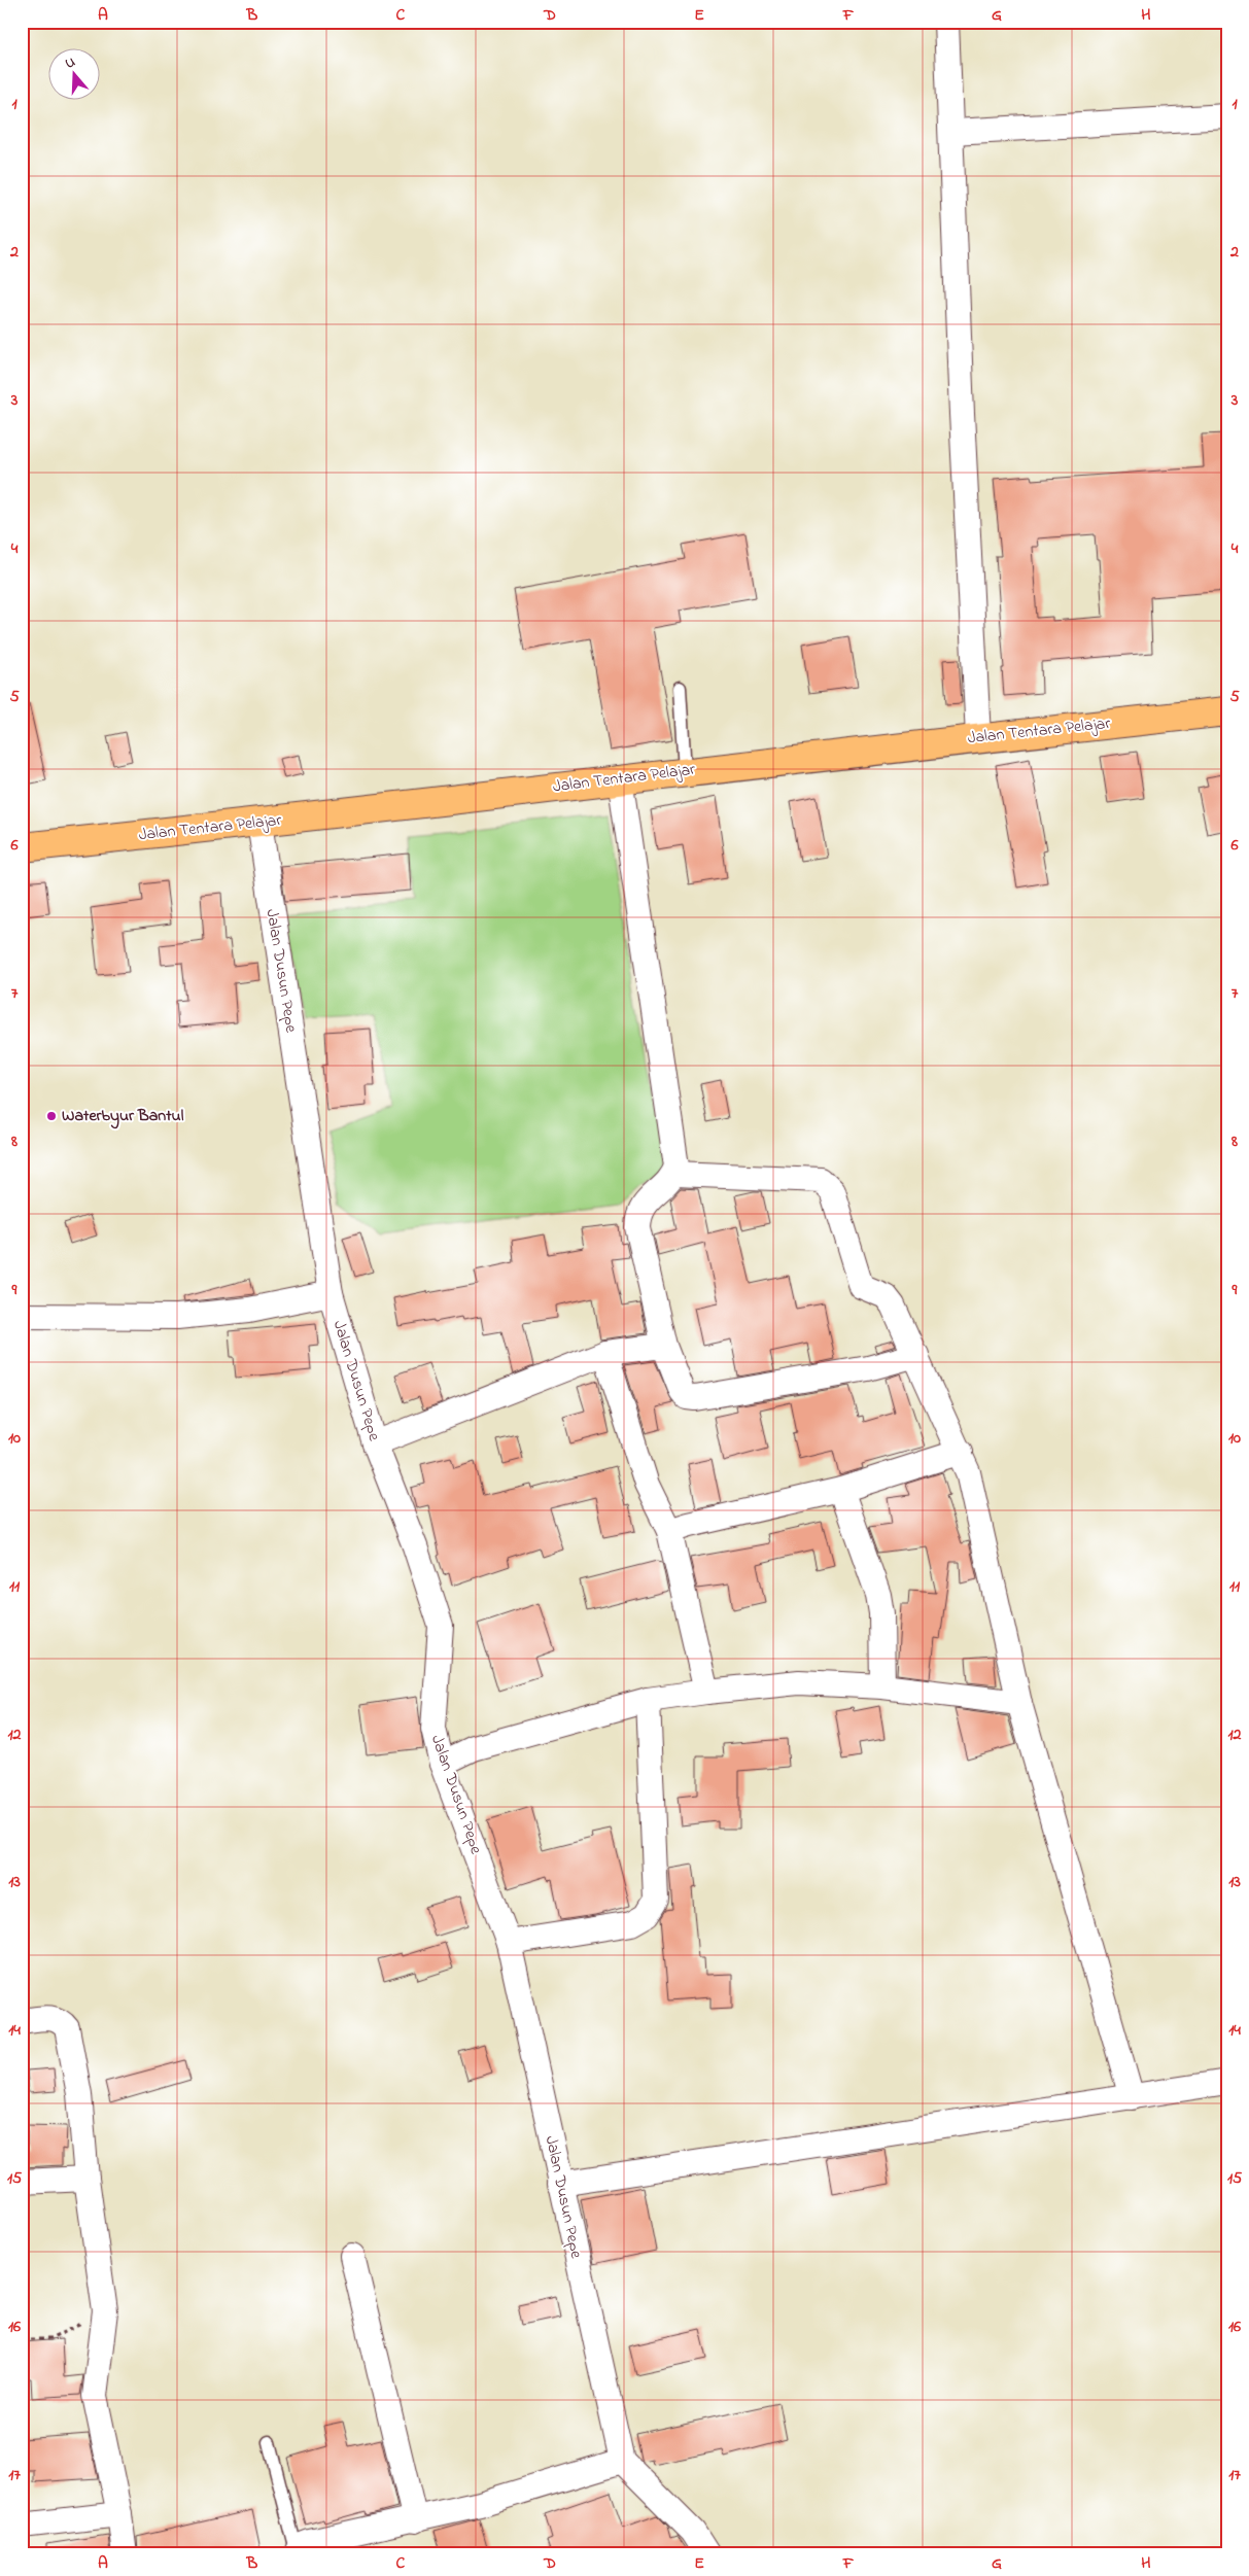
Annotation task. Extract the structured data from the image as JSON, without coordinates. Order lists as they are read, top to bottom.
{
  "streets": {
    "main road": ["Jalan Tentara Pelajar"],
    "street": ["Jalan Dusun Pepe"]
  },
  "crossings": [
    ["Jalan Tentara Pelajar", "Jalan Dusun Pepe"]
  ],
  "places": ["Waterbyur Bantul"],
  "north": "top",
  "grid": {
    "columns": [
      "A",
      "B",
      "C",
      "D",
      "E",
      "F",
      "G",
      "H"
    ],
    "rows": [
      "1",
      "2",
      "3",
      "4",
      "5",
      "6",
      "7",
      "8",
      "9",
      "10",
      "11",
      "12",
      "13",
      "14",
      "15",
      "16",
      "17"
    ]
  }
}
